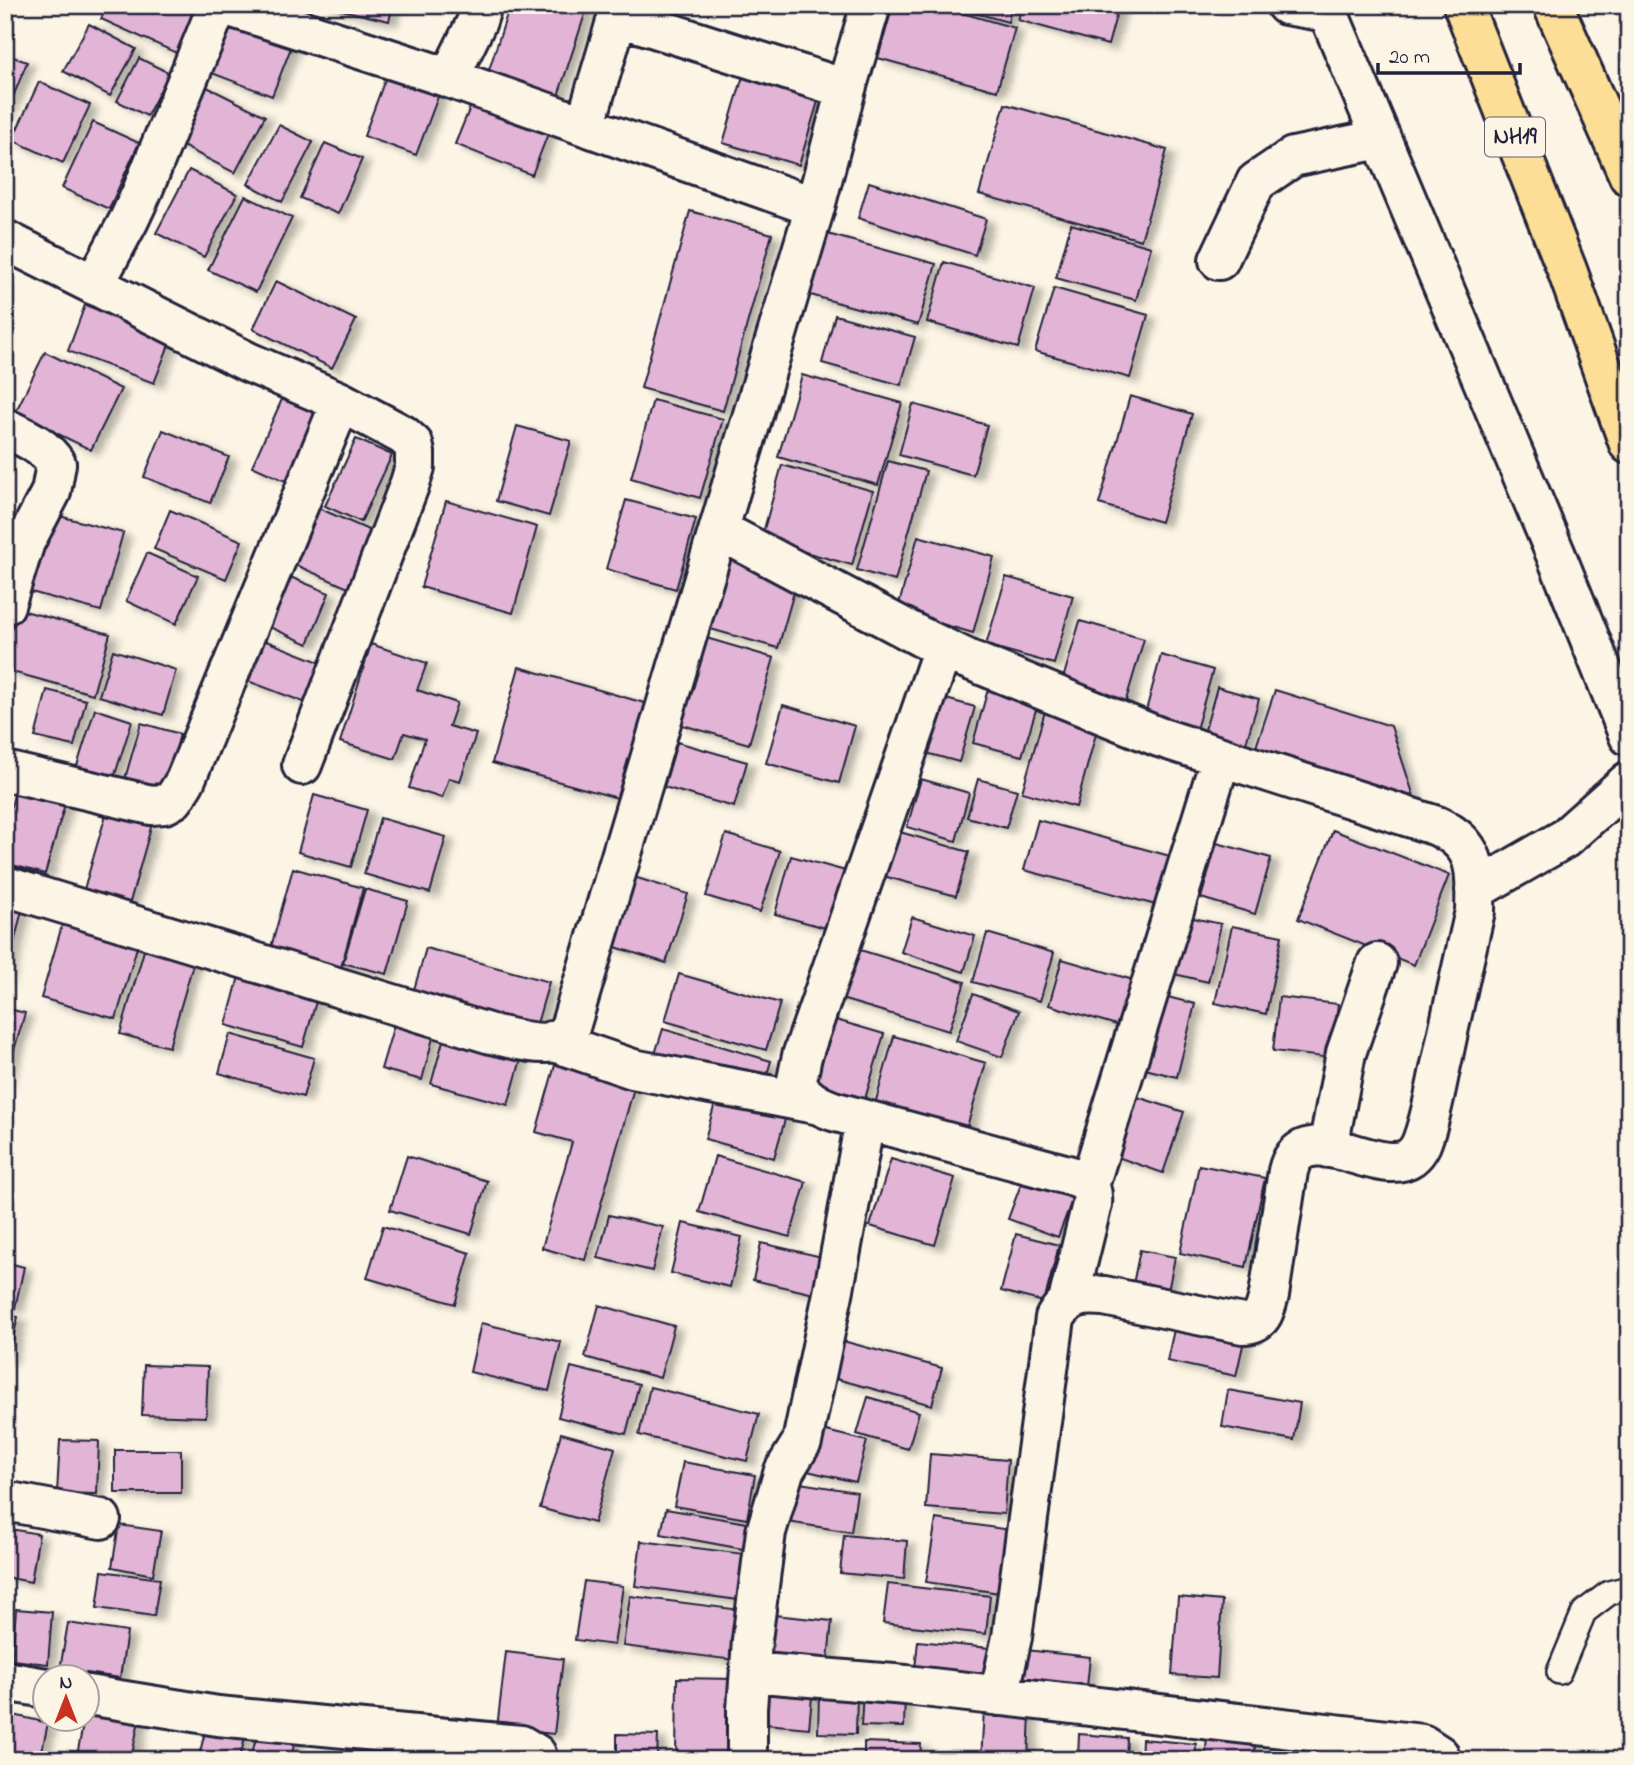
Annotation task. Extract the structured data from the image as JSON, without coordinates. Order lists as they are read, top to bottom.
{
  "streets": {
    "highway": ["NH19"]
  },
  "scale_bar": "20 m",
  "north": "top"
}
